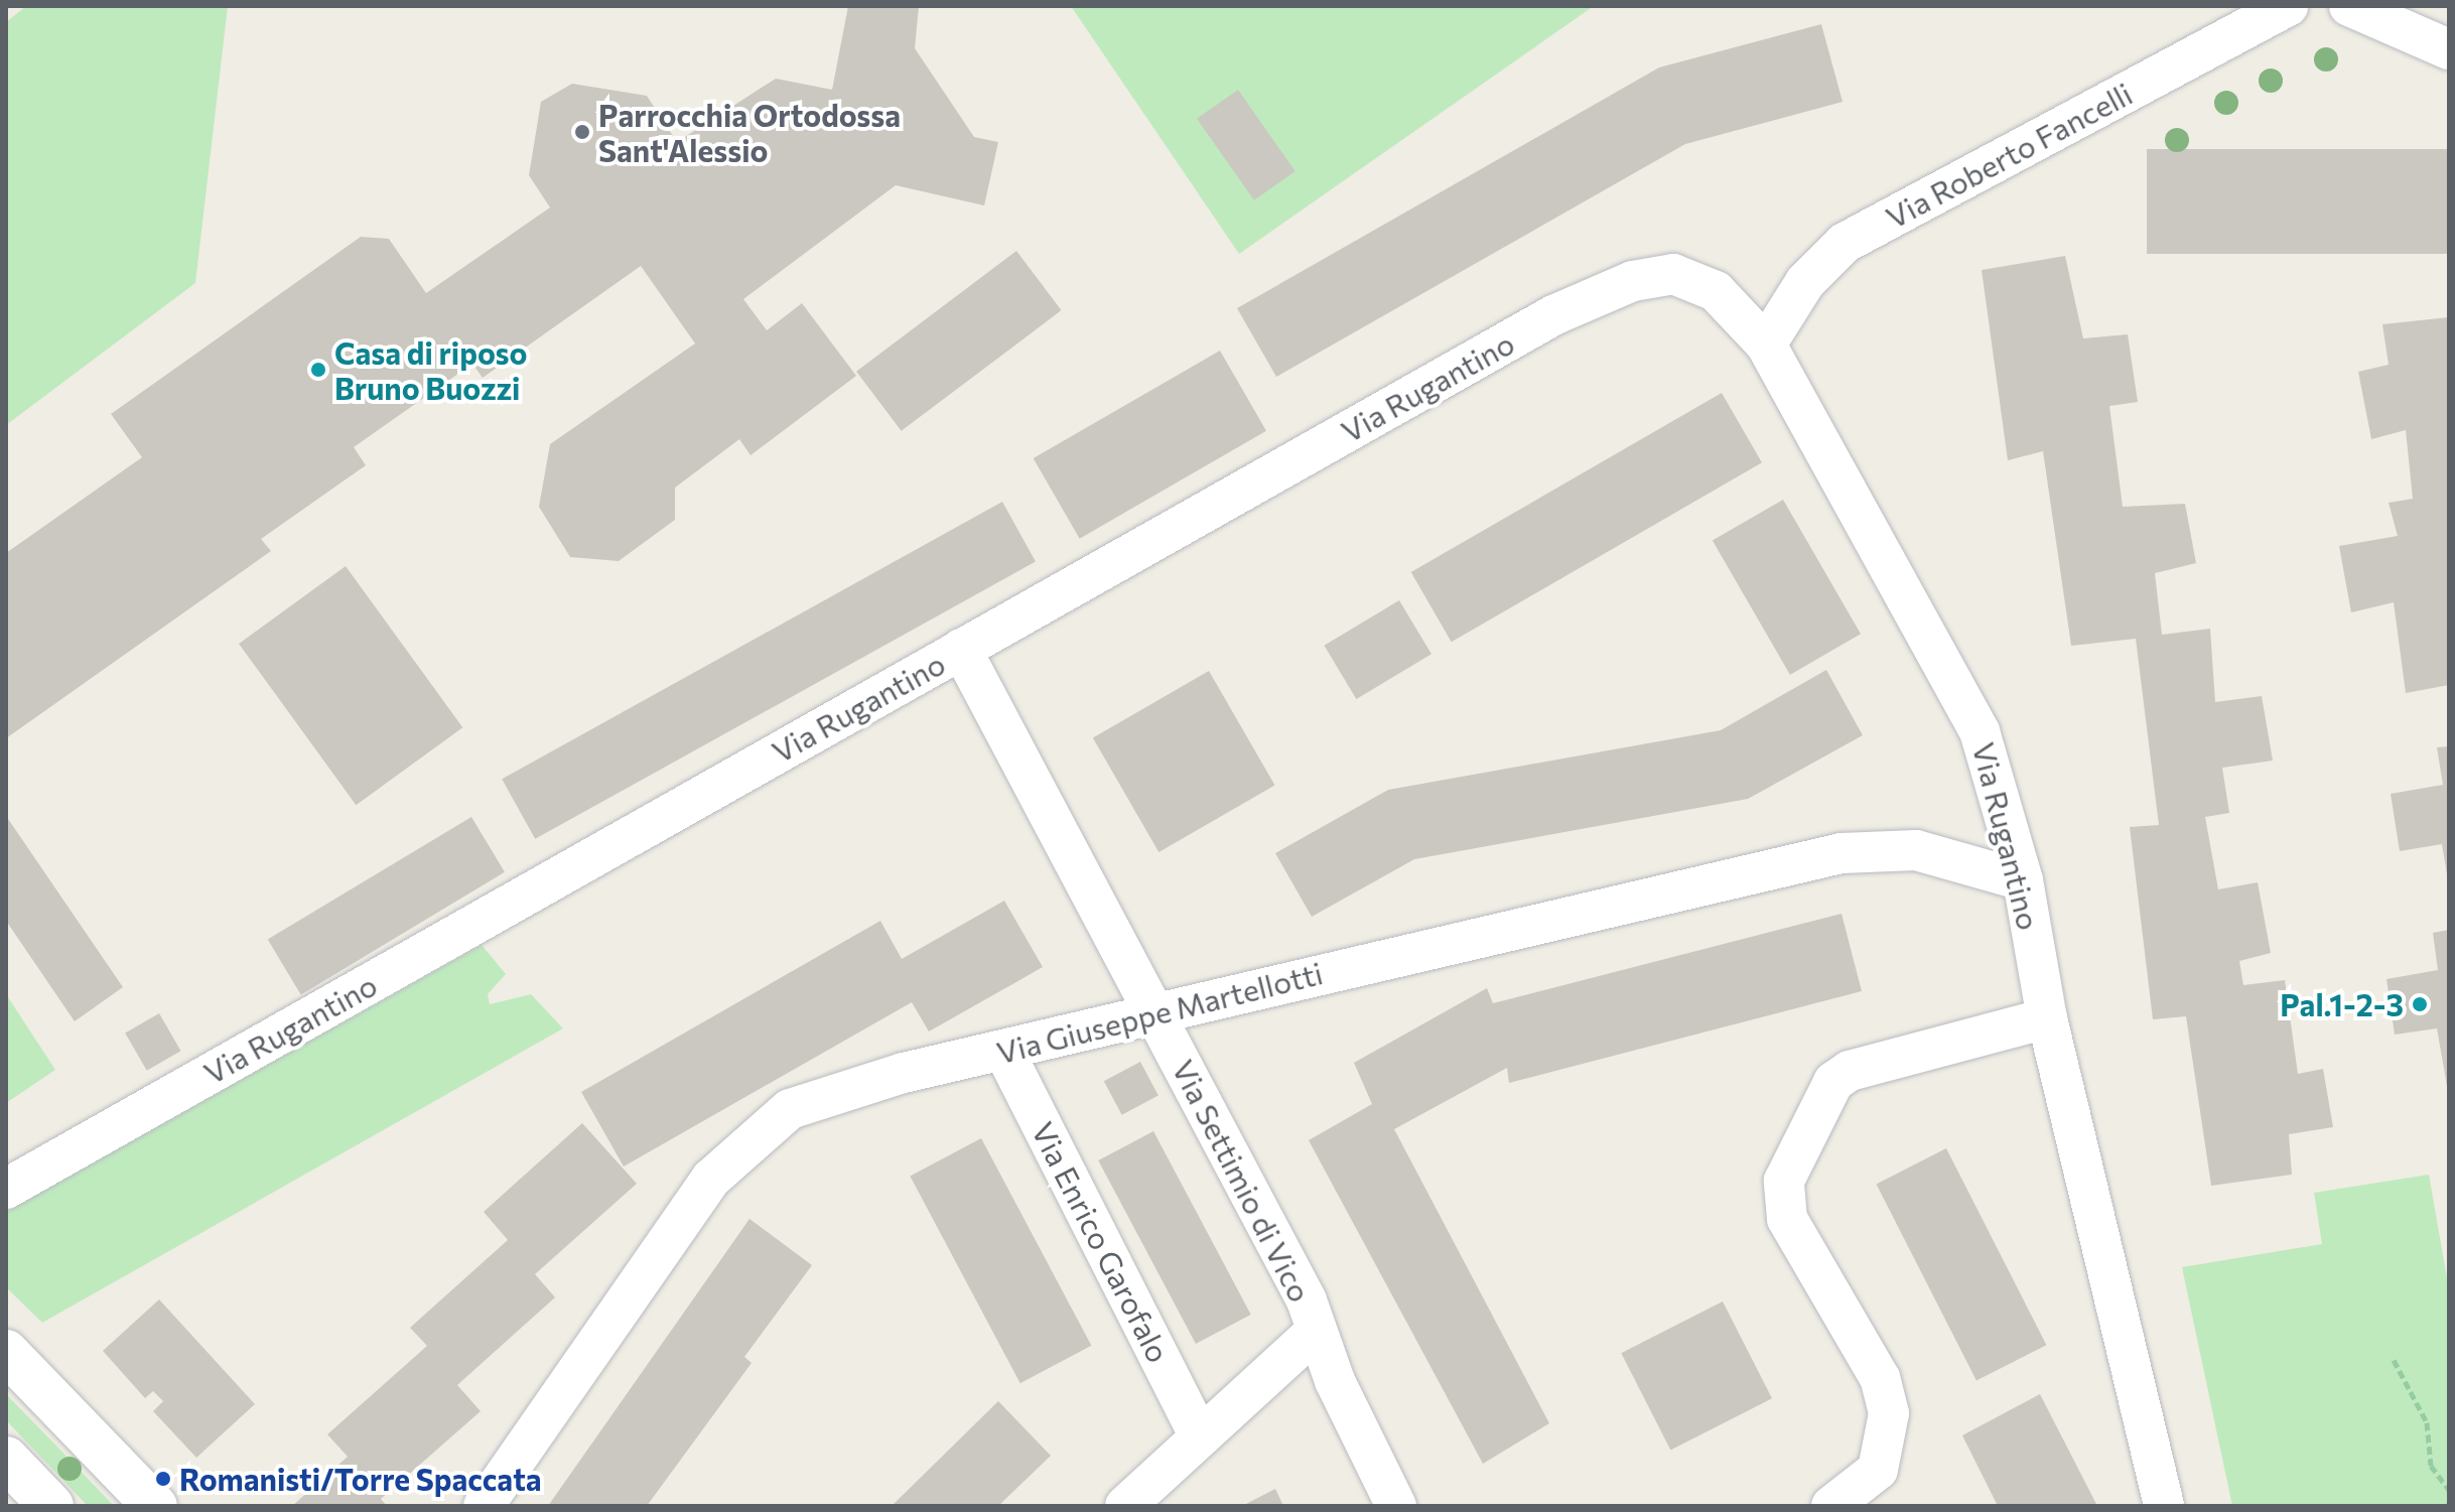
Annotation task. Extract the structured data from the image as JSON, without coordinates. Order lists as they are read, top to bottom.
{
  "streets": {
    "street": [
      "Via Roberto Fancelli",
      "Via Rugantino",
      "Via Giuseppe Martellotti",
      "Via Settimio di Vico",
      "Via Enrico Garofalo"
    ]
  },
  "crossings": [
    ["Via Roberto Fancelli", "Via Rugantino"],
    ["Via Rugantino", "Via Giuseppe Martellotti"],
    ["Via Rugantino", "Via Settimio di Vico"],
    ["Via Giuseppe Martellotti", "Via Settimio di Vico"],
    ["Via Giuseppe Martellotti", "Via Enrico Garofalo"]
  ],
  "places": [
    "Parrocchia Ortodossa Sant'Alessio",
    "Casa di riposo Bruno Buozzi",
    "Pal.1-2-3",
    "Romanisti/Torre Spaccata"
  ]
}
